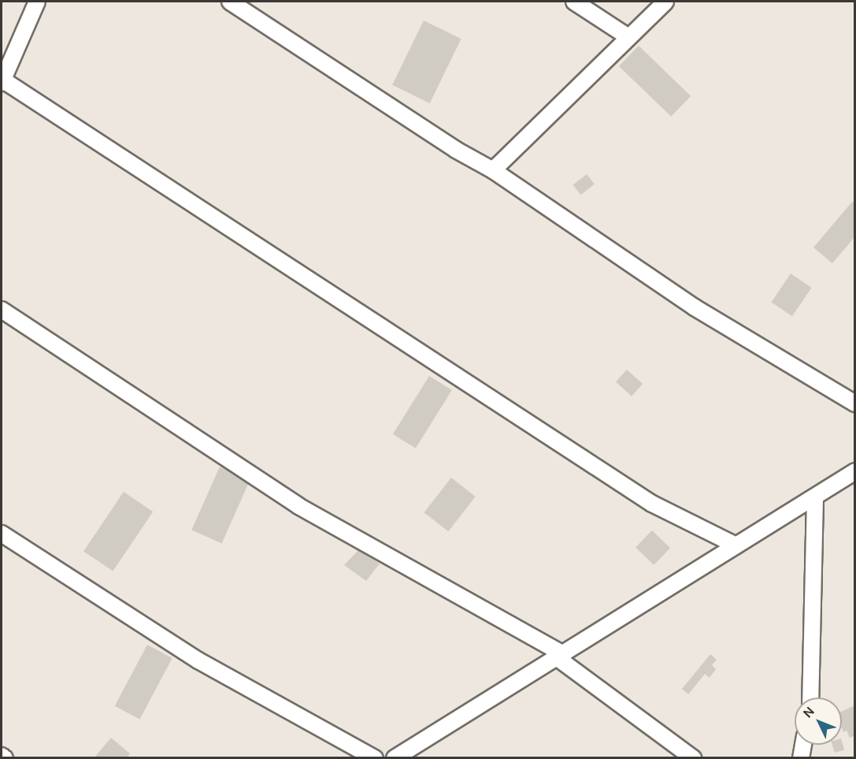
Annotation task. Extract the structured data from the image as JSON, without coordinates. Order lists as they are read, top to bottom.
{
  "north": "top left"
}
